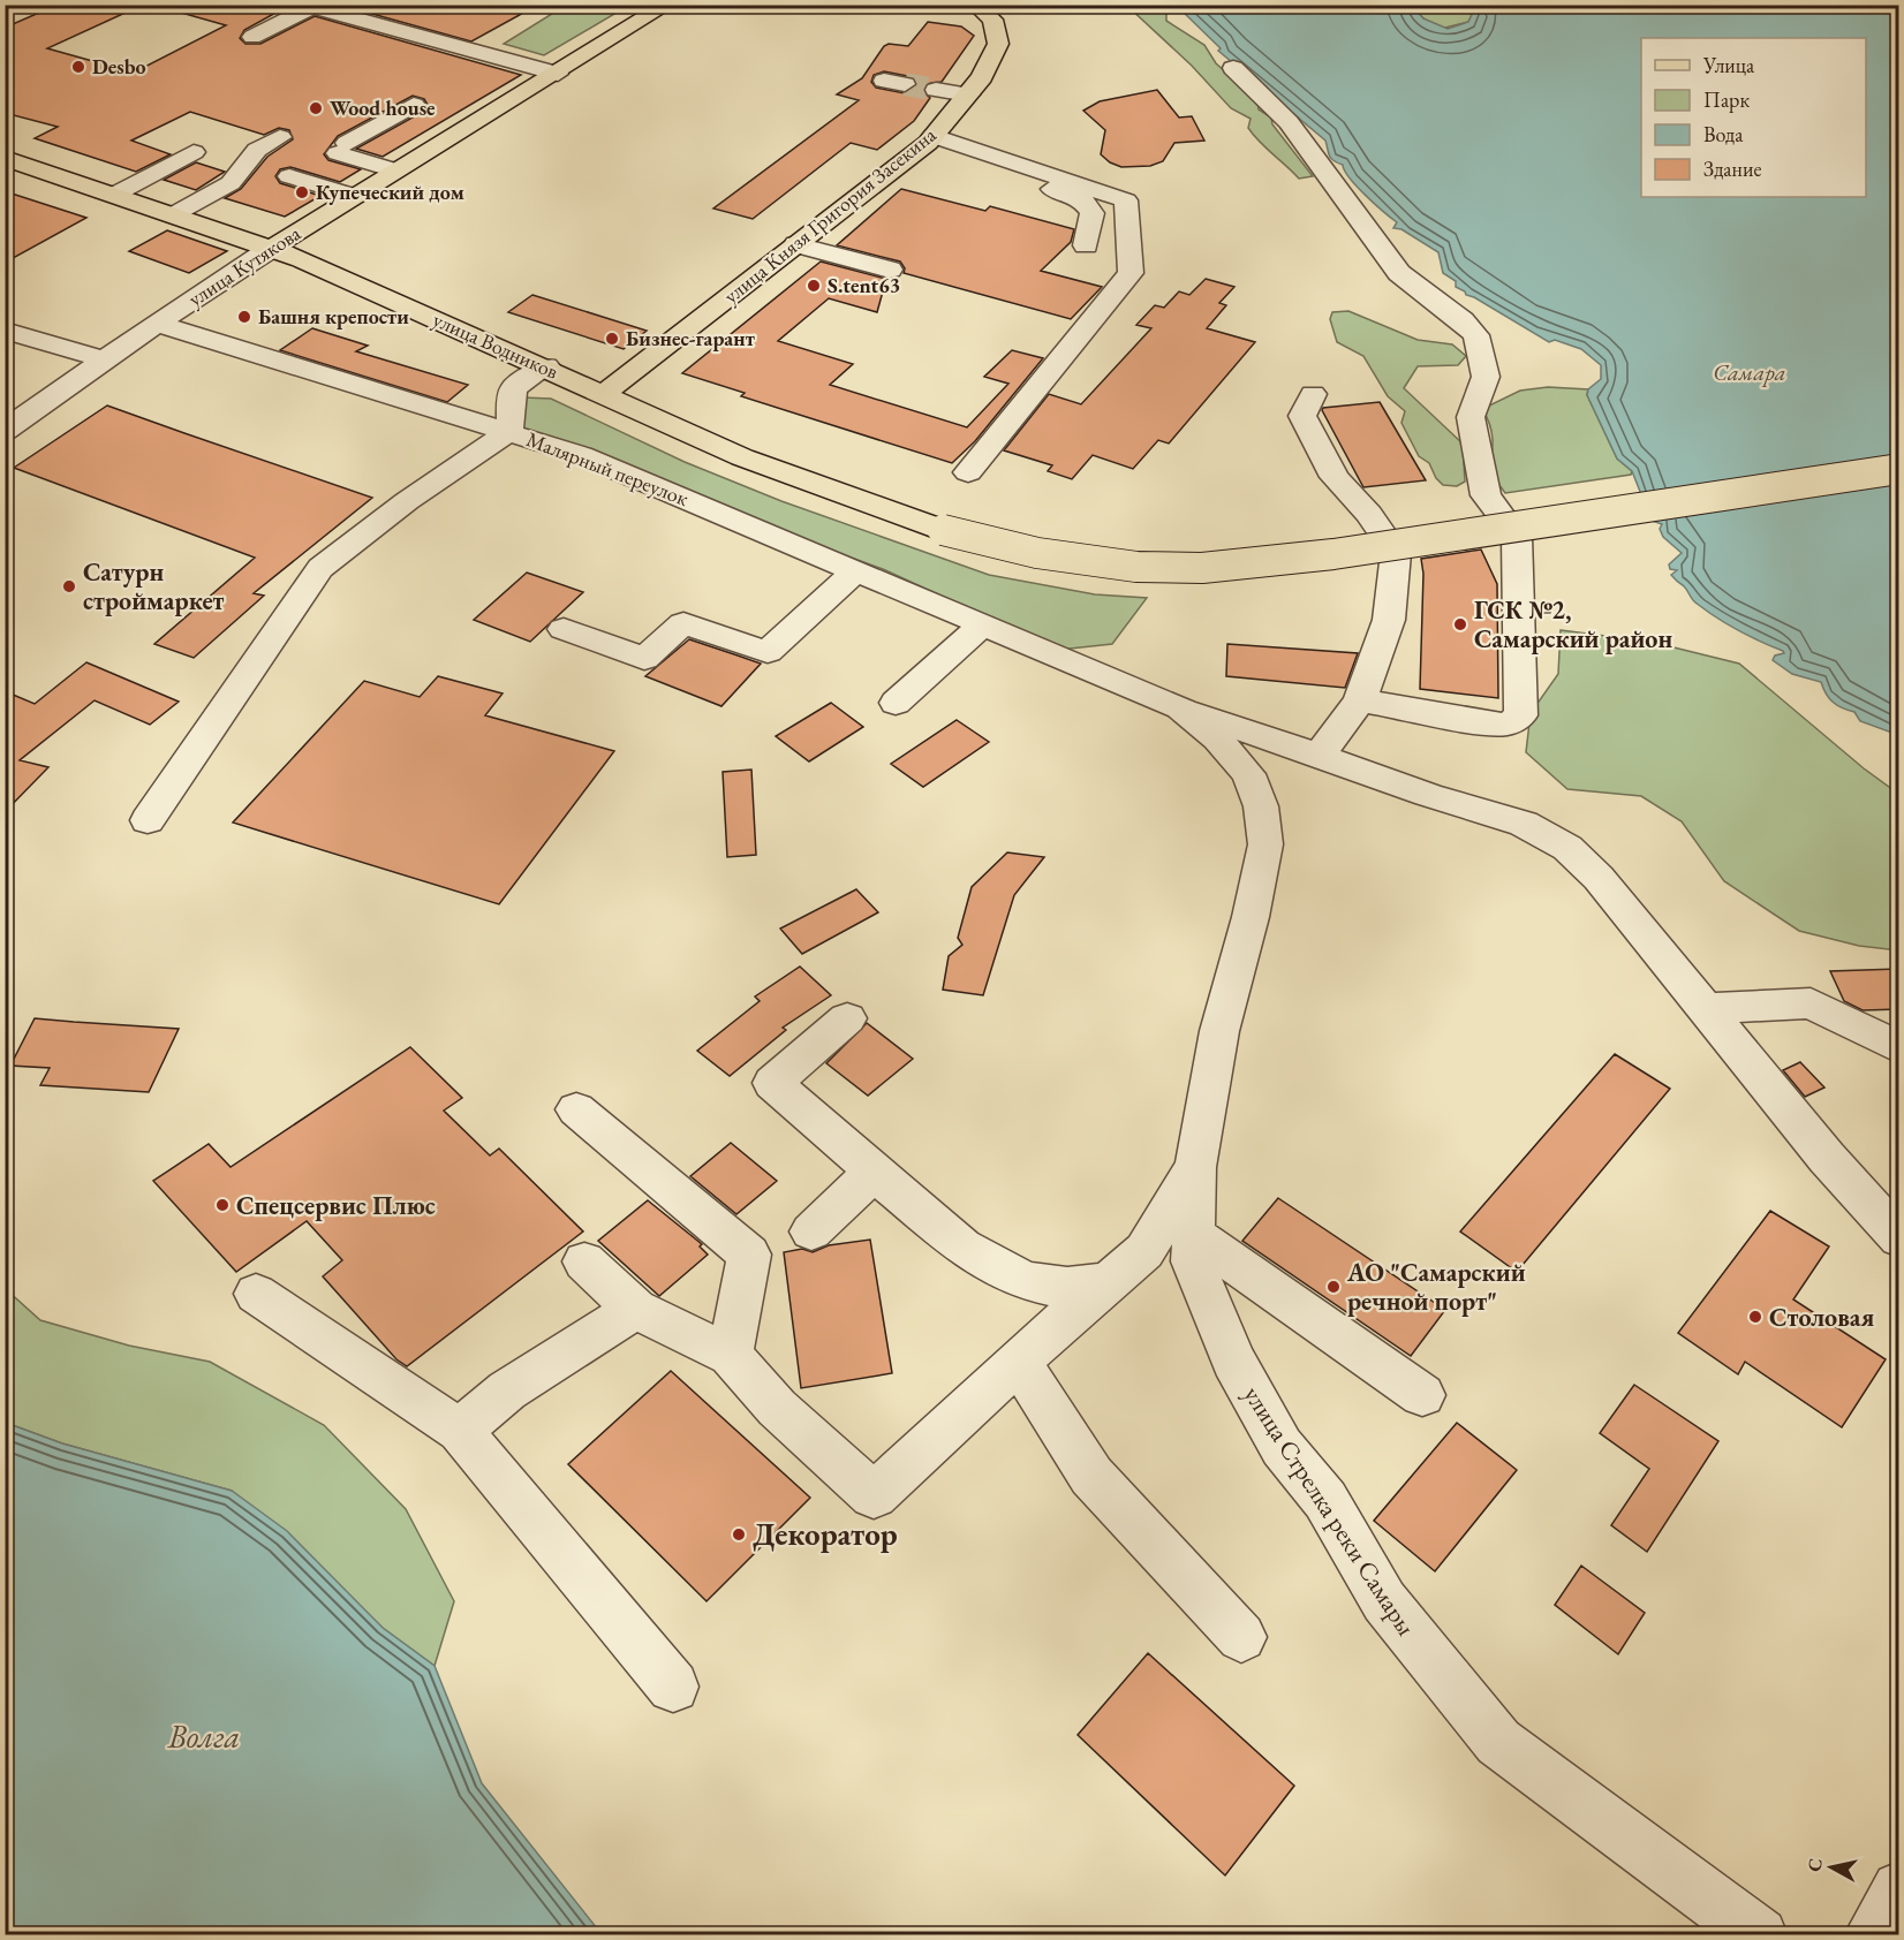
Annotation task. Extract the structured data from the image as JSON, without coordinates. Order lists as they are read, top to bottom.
{
  "streets": {
    "main road": ["улица Князя Григория Засекина", "улица Кутякова", "улица Водников"],
    "street": ["Малярный переулок", "улица Стрелка реки Самары"]
  },
  "crossings": [
    ["улица Князя Григория Засекина", "улица Водников"],
    ["улица Кутякова", "улица Водников"],
    ["улица Кутякова", "Малярный переулок"],
    ["Малярный переулок", "улица Стрелка реки Самары"]
  ],
  "water": ["Самара", "Волга"],
  "places": [
    "Desbo",
    "Wood house",
    "Купеческий дом",
    "S.tent63",
    "Башня крепости",
    "Бизнес-гарант",
    "Сатурн строймаркет",
    "ГСК №2, Самарский район",
    "Спецсервис Плюс",
    "АО \"Самарский речной порт\"",
    "Столовая",
    "Декоратор"
  ],
  "legend": [
    "Улица",
    "Парк",
    "Вода",
    "Здание"
  ],
  "north": "left"
}
